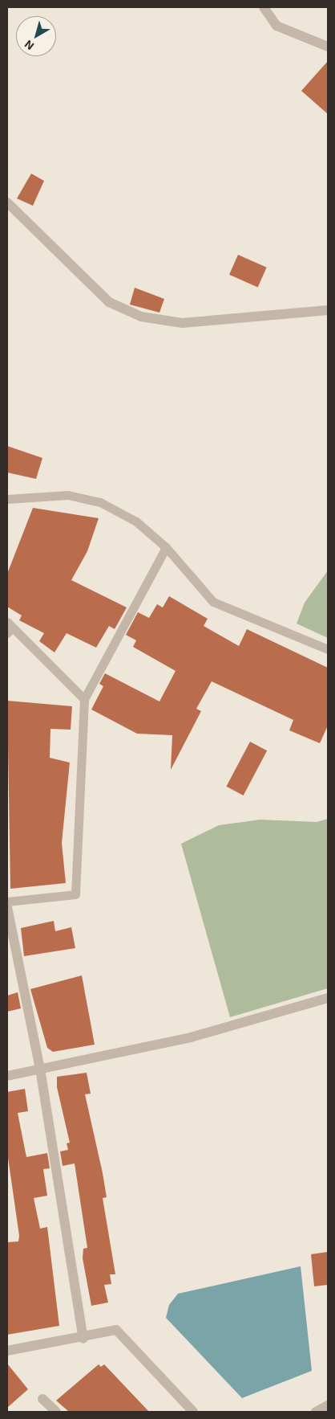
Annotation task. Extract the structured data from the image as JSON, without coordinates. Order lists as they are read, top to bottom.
{
  "north": "bottom left"
}
